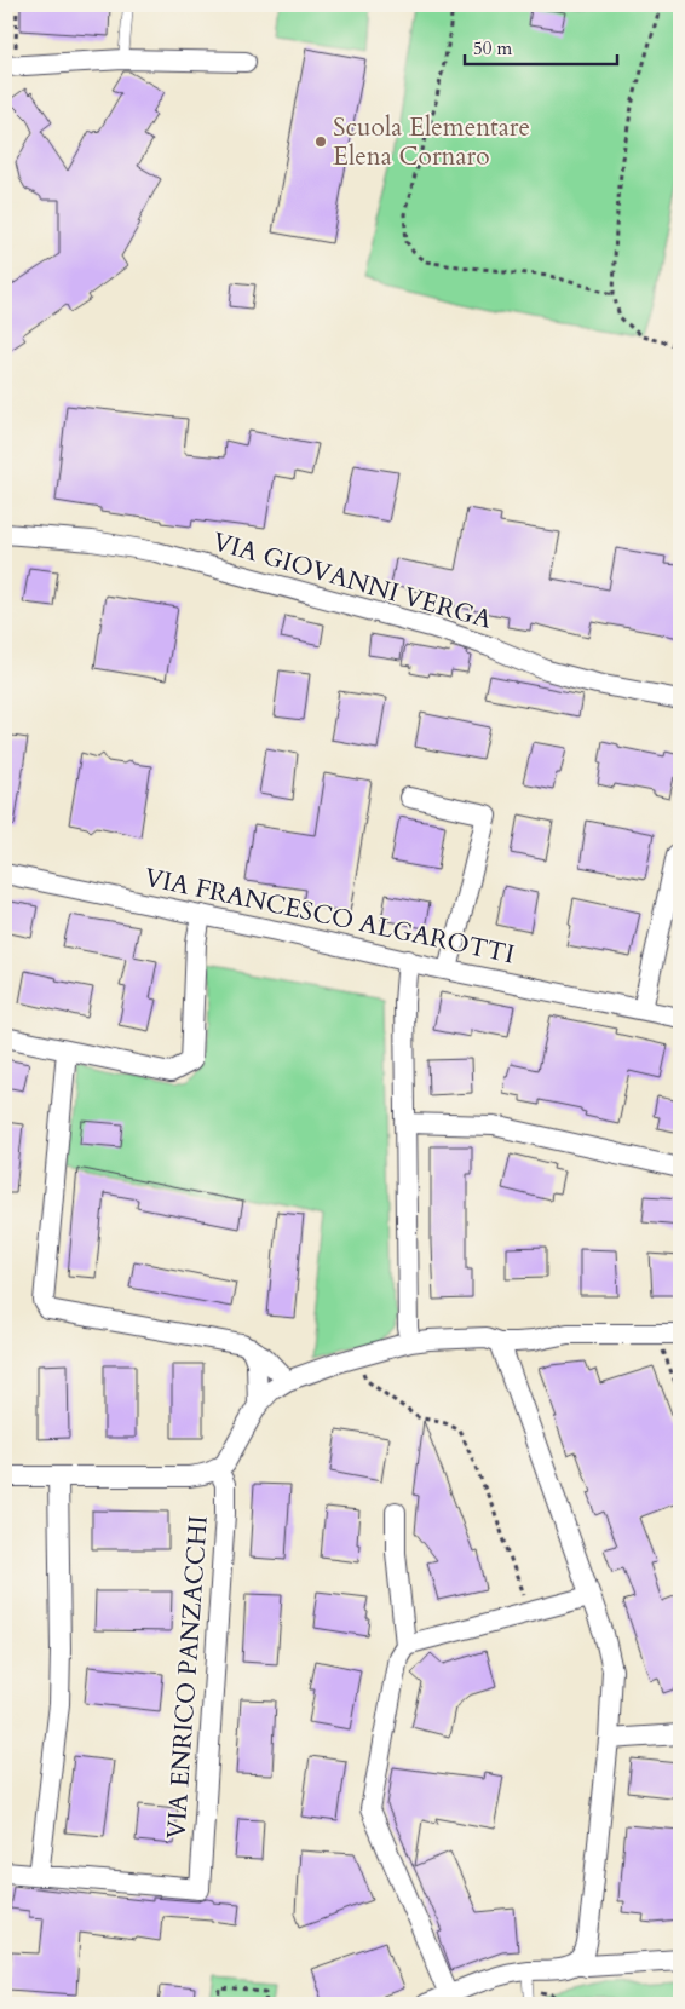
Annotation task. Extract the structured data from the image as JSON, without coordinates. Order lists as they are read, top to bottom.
{
  "streets": {
    "street": ["VIA GIOVANNI VERGA", "VIA FRANCESCO ALGAROTTI", "VIA ENRICO PANZACCHI"]
  },
  "places": ["Scuola Elementare Elena Cornaro"],
  "scale_bar": "50 m"
}
